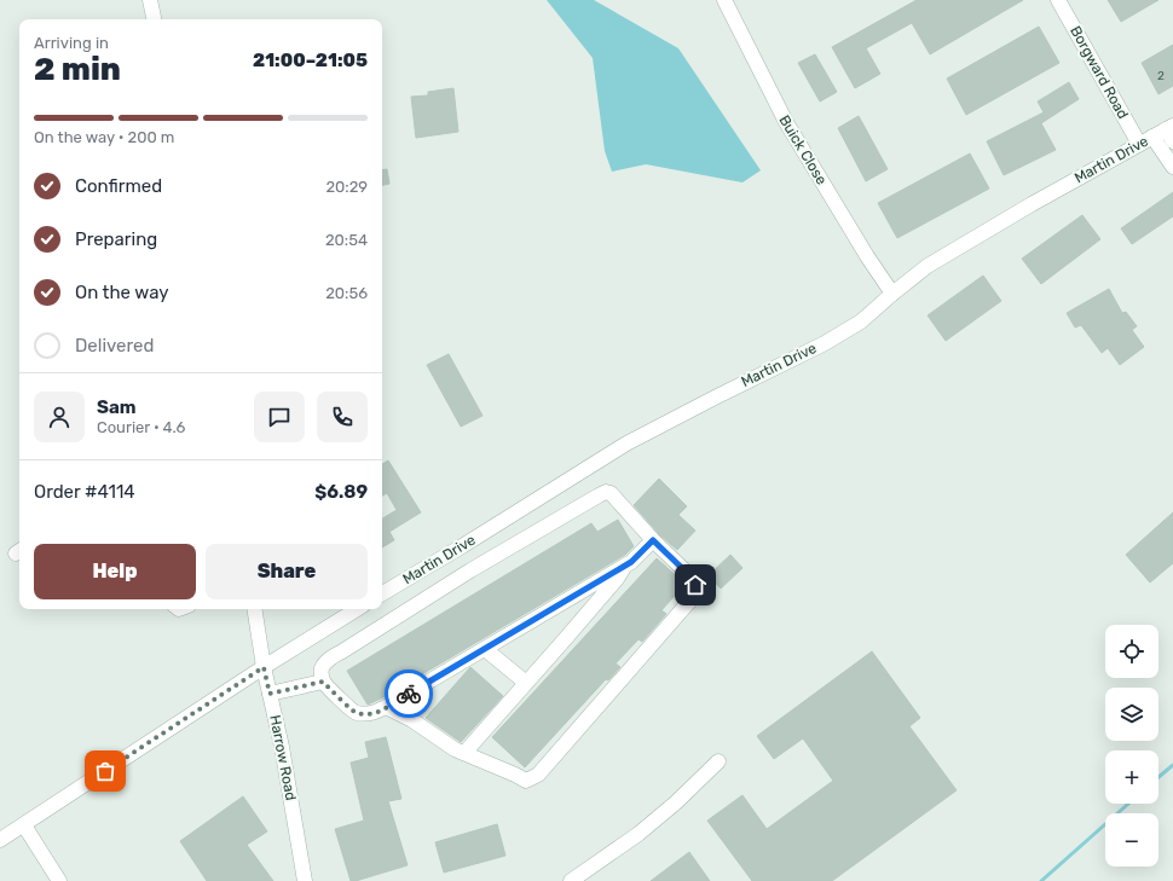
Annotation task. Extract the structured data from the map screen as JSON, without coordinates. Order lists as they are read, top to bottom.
{
  "streets": {
    "street": [
      "Borgward Road",
      "Buick Close",
      "Martin Drive",
      "Harrow Road"
    ]
  },
  "crossings": [
    ["Borgward Road", "Martin Drive"],
    ["Buick Close", "Martin Drive"]
  ],
  "house_numbers": ["2"],
  "page": {
    "heading": ["2 min", "Arriving in", "21:00–21:05"],
    "panel": [
      "Sam",
      "Courier · 4.6",
      "Order #4114",
      "$6.89"
    ],
    "bar": "On the way · 200 m",
    "list": [
      ["Confirmed", "20:29"],
      ["Preparing", "20:54"],
      ["On the way", "20:56"],
      "Delivered"
    ],
    "buttons": ["Help", "Share"],
    "map_buttons": ["+", "−"]
  }
}
